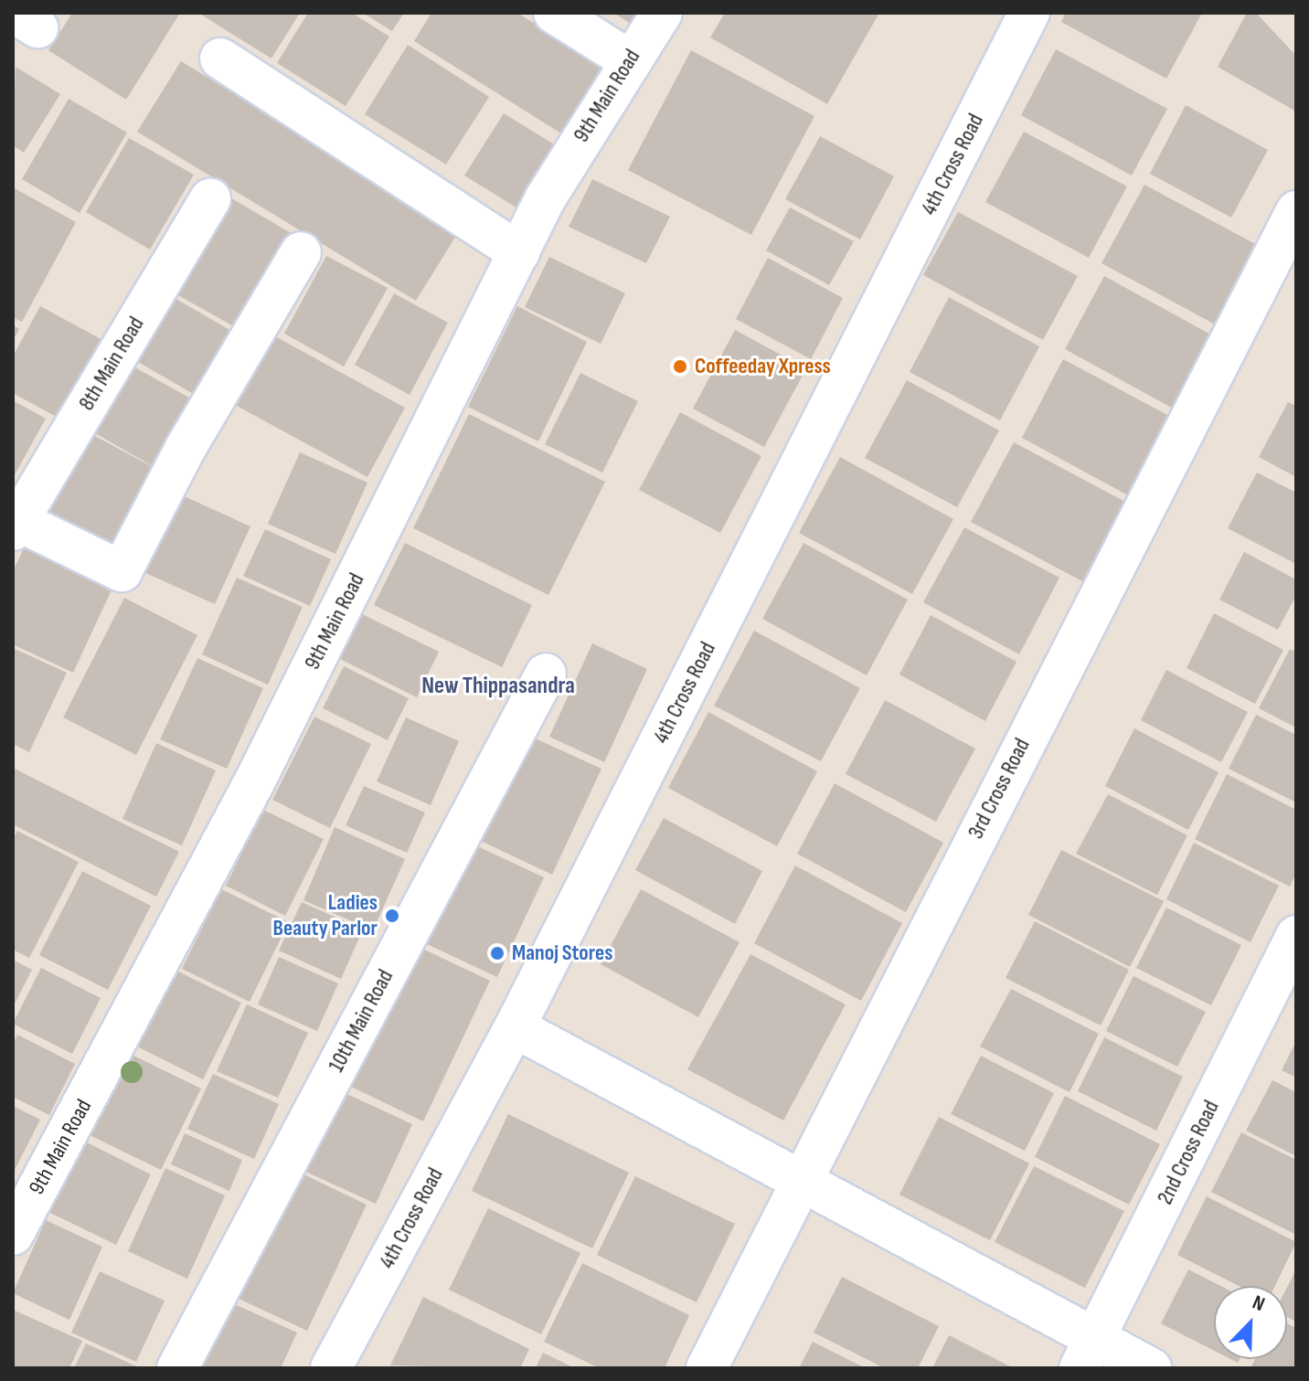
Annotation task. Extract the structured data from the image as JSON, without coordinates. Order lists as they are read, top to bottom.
{
  "streets": {
    "street": [
      "9th Main Road",
      "4th Cross Road",
      "8th Main Road",
      "3rd Cross Road",
      "10th Main Road",
      "2nd Cross Road"
    ]
  },
  "districts": ["New Thippasandra"],
  "places": ["Coffeeday Xpress", "Ladies Beauty Parlor", "Manoj Stores"],
  "north": "top right"
}
